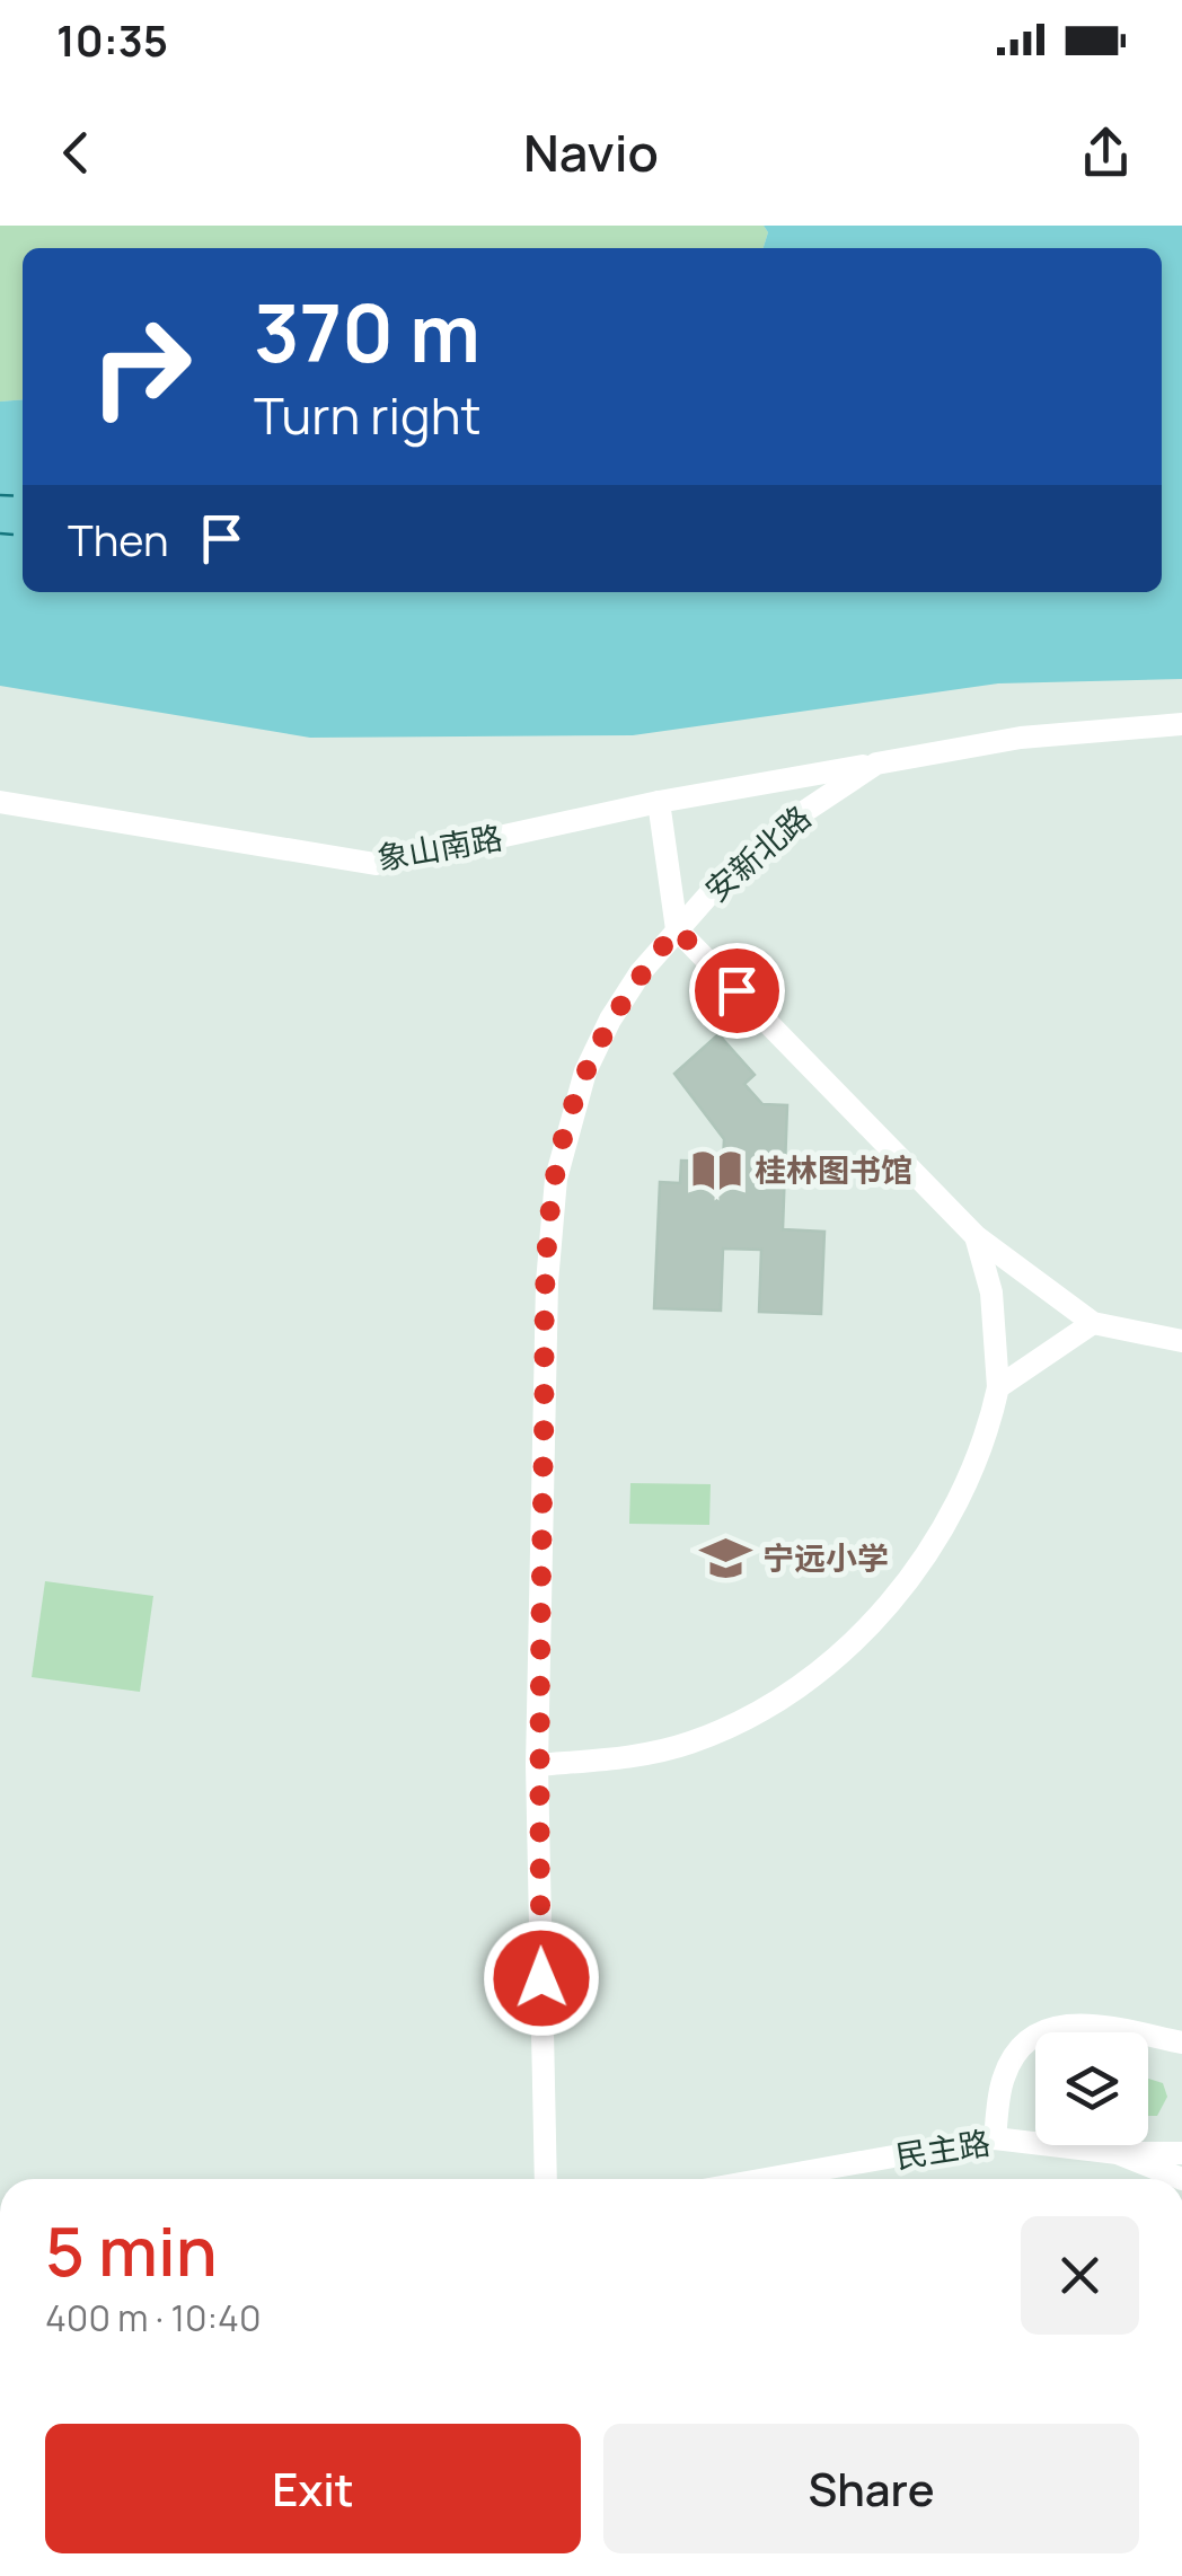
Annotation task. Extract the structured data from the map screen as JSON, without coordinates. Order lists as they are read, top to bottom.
{
  "streets": {
    "street": ["象山南路", "安新北路", "民主路"]
  },
  "crossings": [
    ["象山南路", "安新北路"]
  ],
  "places": {
    "library": ["桂林图书馆"],
    "school or university": ["宁远小学"]
  },
  "page": {
    "status": "10:35",
    "header": "Navio",
    "turn": ["370 m", "Turn right"],
    "then": "Then",
    "heading": ["5 min", "400 m · 10:40"],
    "buttons": ["Exit", "Share"]
  }
}
